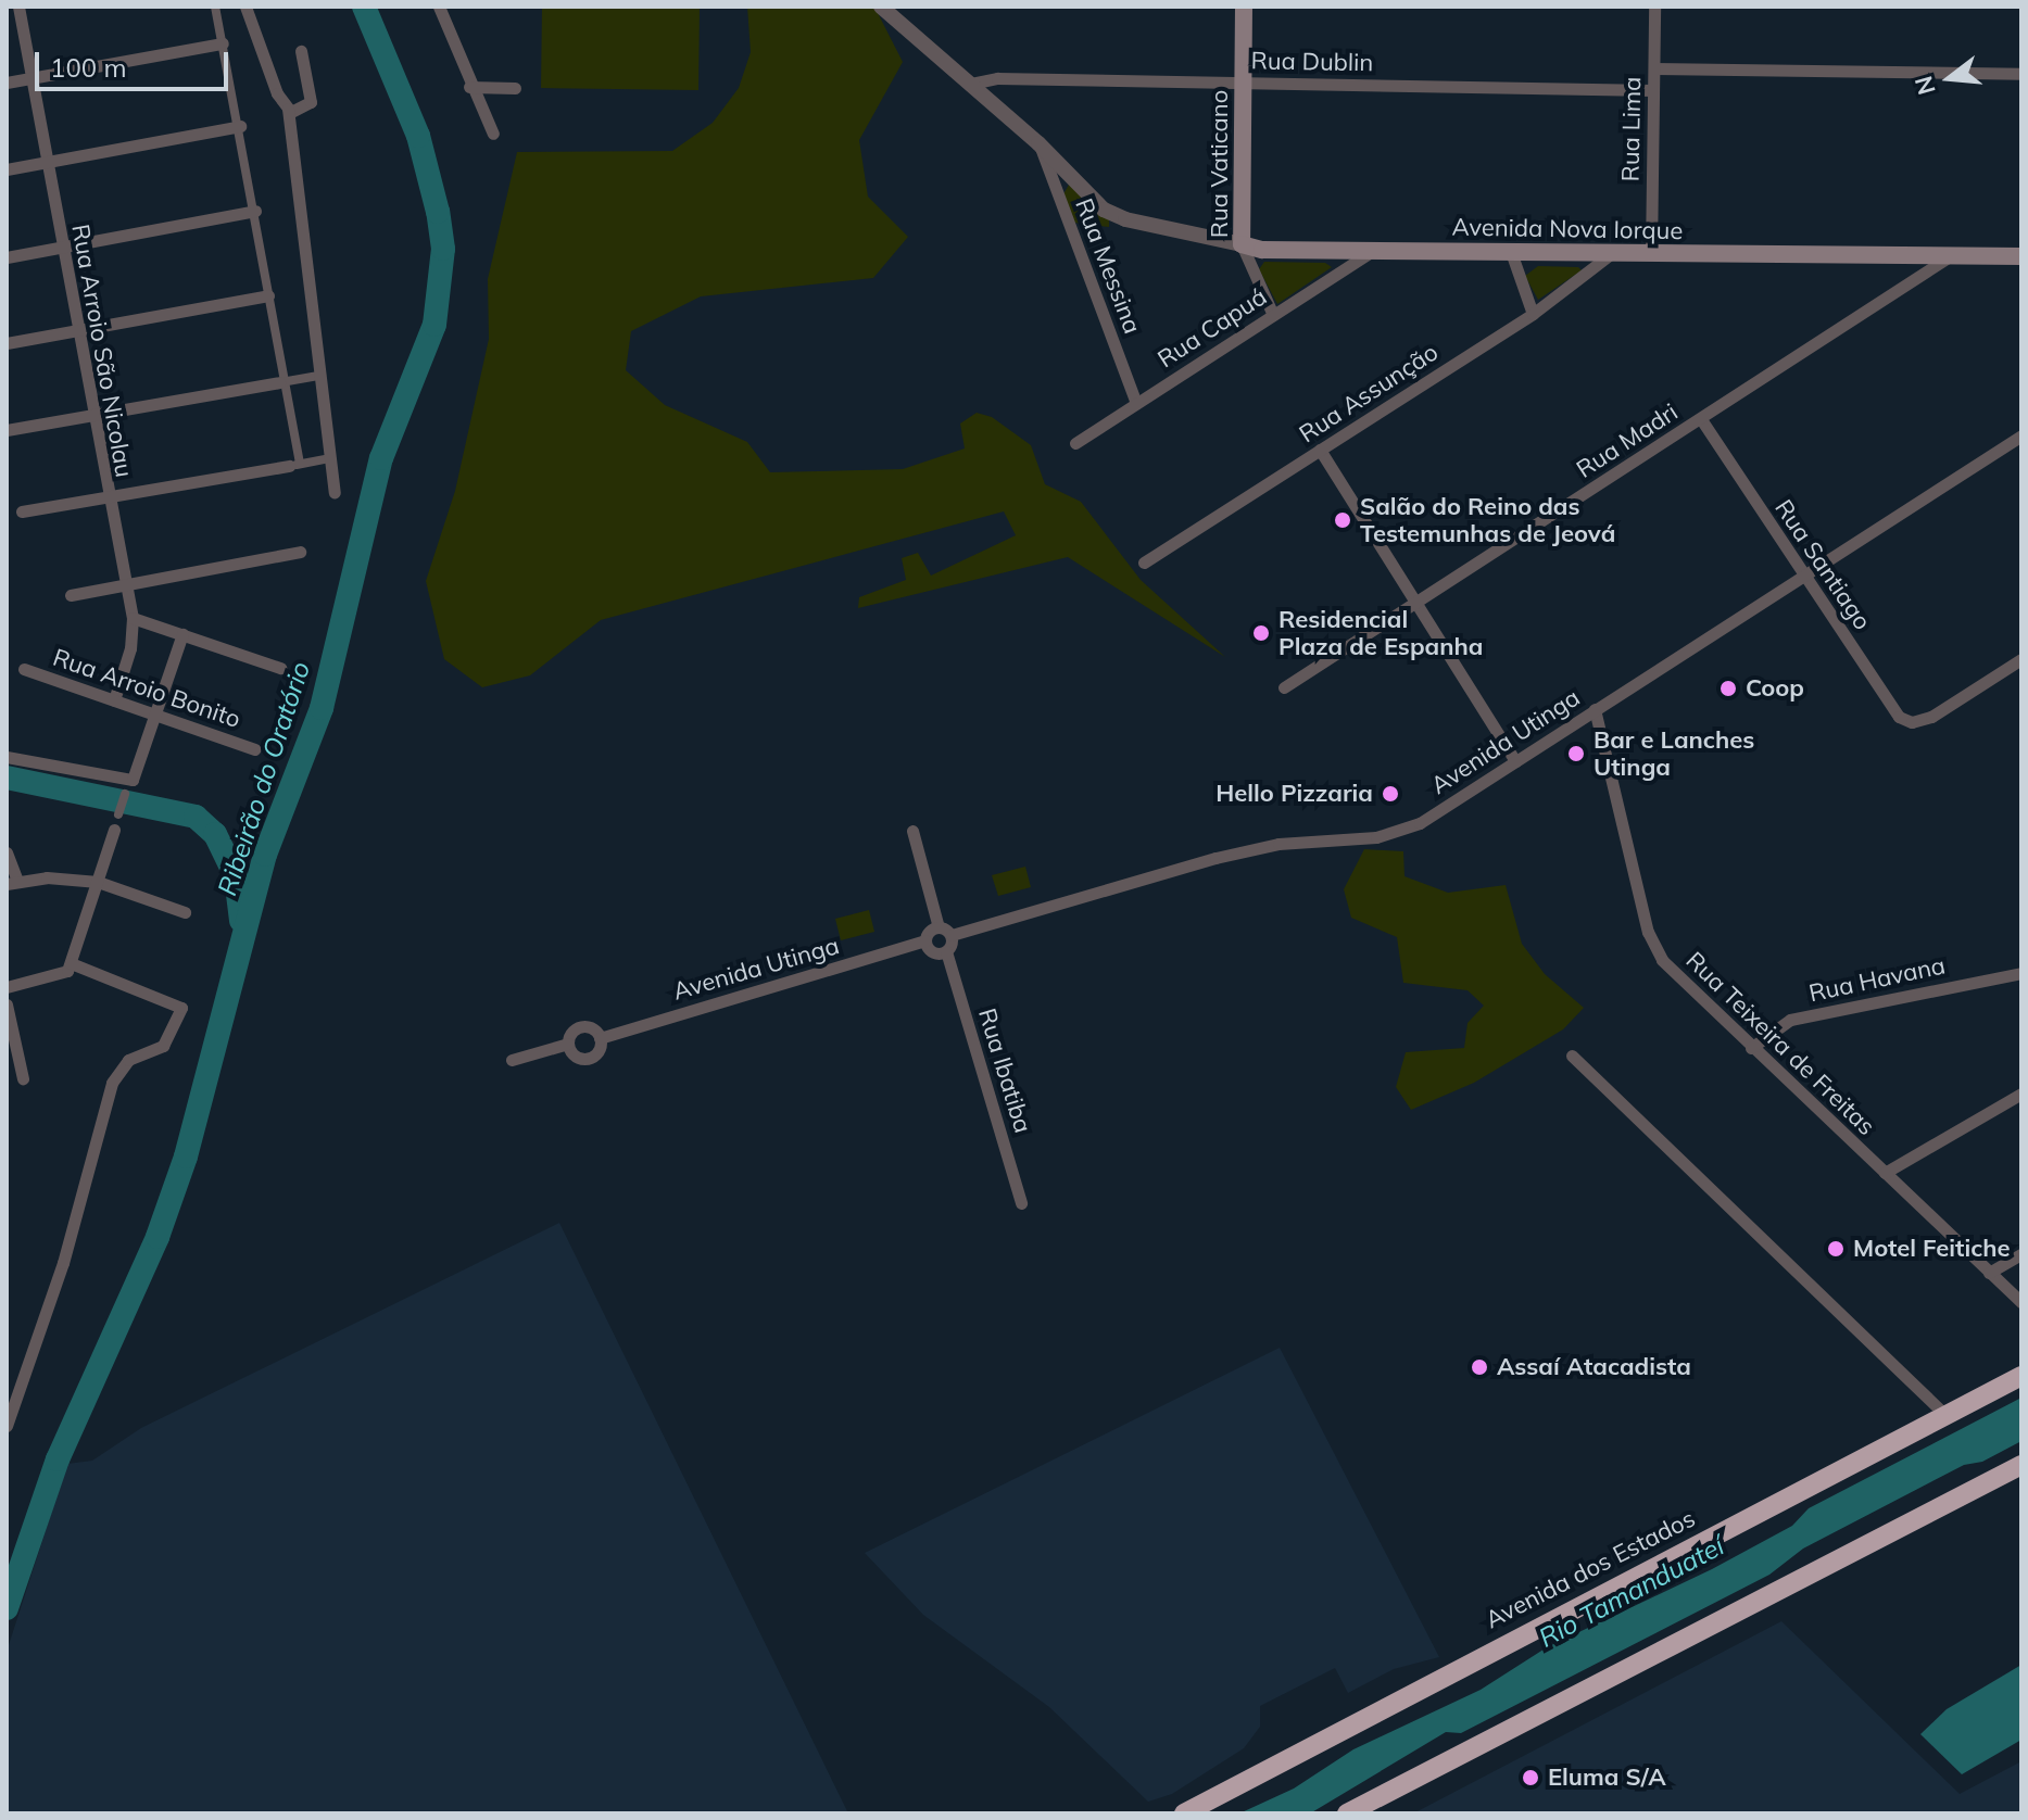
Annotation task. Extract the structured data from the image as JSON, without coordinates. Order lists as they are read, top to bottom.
{
  "streets": {
    "highway": ["Avenida dos Estados"],
    "main road": ["Rua Vaticano", "Avenida Nova Iorque"],
    "street": [
      "Rua Dublin",
      "Rua Lima",
      "Rua Messina",
      "Rua Capuá",
      "Rua Arroio São Nicolau",
      "Rua Assunção",
      "Rua Madri",
      "Rua Santiago",
      "Rua Arroio Bonito",
      "Avenida Utinga",
      "Rua Havana",
      "Rua Teixeira de Freitas",
      "Rua Ibatiba"
    ]
  },
  "crossings": [
    ["Rua Dublin", "Rua Lima"],
    ["Rua Dublin", "Rua Vaticano"],
    ["Rua Lima", "Avenida Nova Iorque"],
    ["Rua Vaticano", "Avenida Nova Iorque"],
    ["Rua Vaticano", "Rua Capuá"],
    ["Avenida Nova Iorque", "Rua Messina"],
    ["Avenida Nova Iorque", "Rua Capuá"],
    ["Avenida Nova Iorque", "Rua Assunção"],
    ["Avenida Nova Iorque", "Rua Madri"],
    ["Rua Messina", "Rua Capuá"],
    ["Rua Arroio São Nicolau", "Rua Arroio Bonito"],
    ["Rua Madri", "Rua Santiago"],
    ["Rua Santiago", "Avenida Utinga"],
    ["Avenida Utinga", "Rua Teixeira de Freitas"],
    ["Rua Havana", "Rua Teixeira de Freitas"]
  ],
  "water": ["Ribeirão do Oratório", "Rio Tamanduateí"],
  "places": [
    "Salão do Reino das Testemunhas de Jeová",
    "Residencial Plaza de Espanha",
    "Coop",
    "Bar e Lanches Utinga",
    "Hello Pizzaria",
    "Motel Feitiche",
    "Assaí Atacadista",
    "Eluma S/A"
  ],
  "scale_bar": "100 m",
  "north": "left"
}
